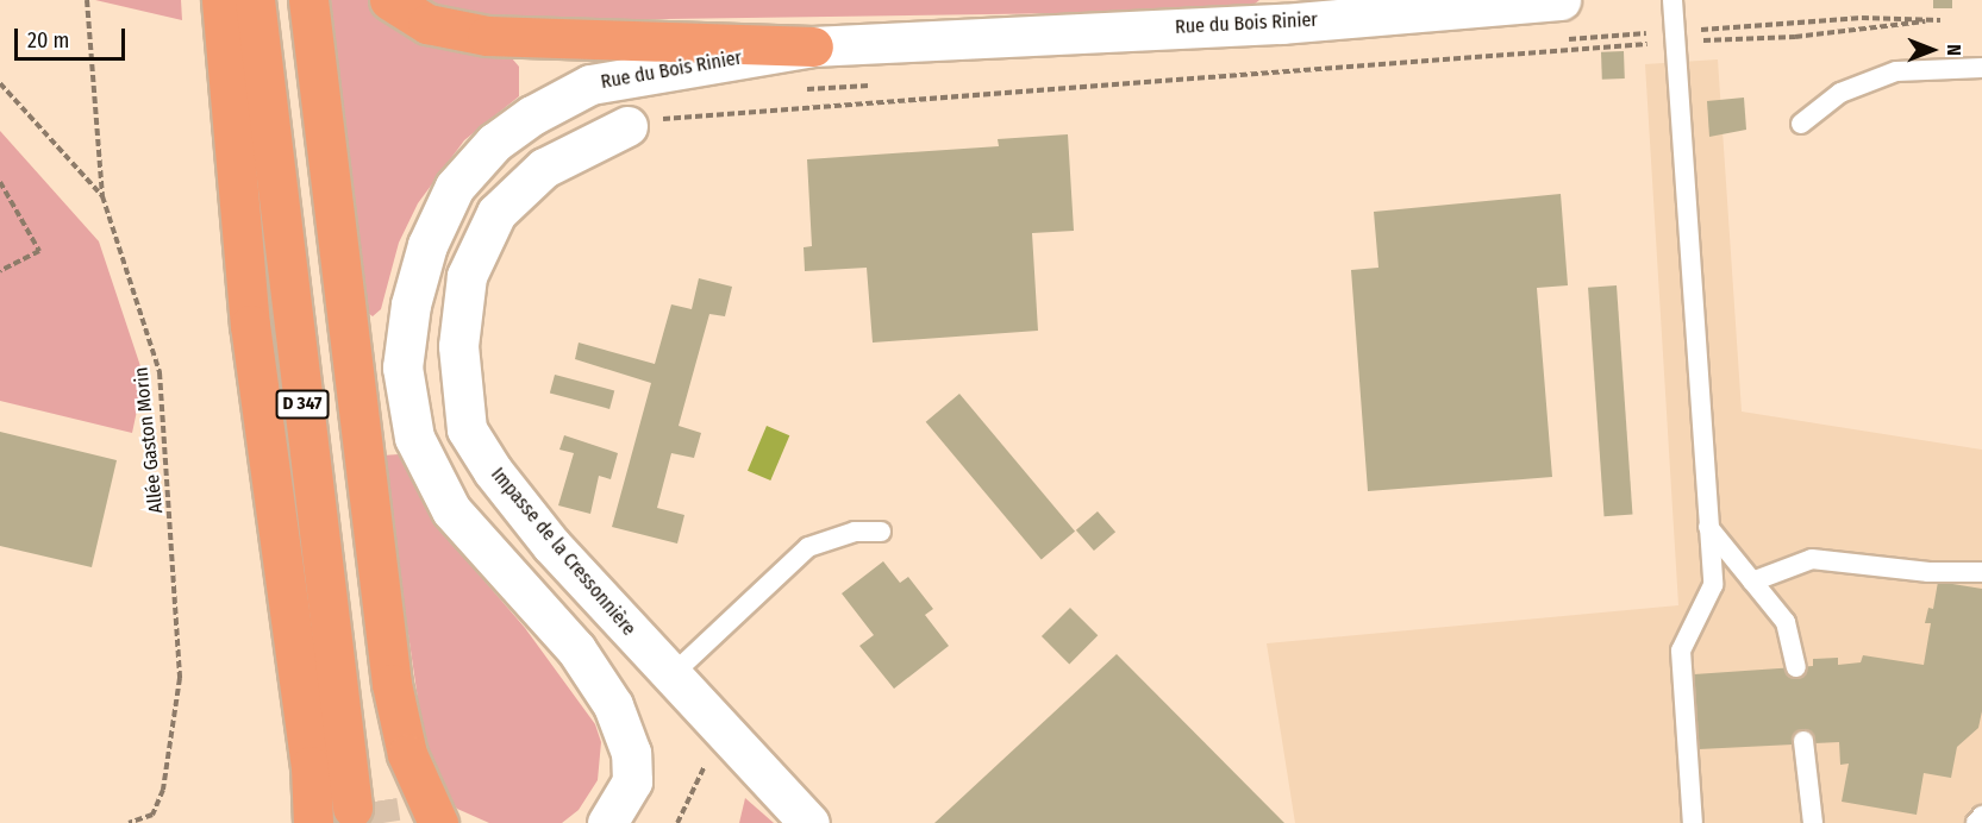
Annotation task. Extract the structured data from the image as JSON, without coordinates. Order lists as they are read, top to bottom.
{
  "streets": {
    "highway": ["D 347"],
    "street": ["Rue du Bois Rinier", "Impasse de la Cressonnière"],
    "path": ["Allée Gaston Morin"]
  },
  "scale_bar": "20 m",
  "north": "right"
}
